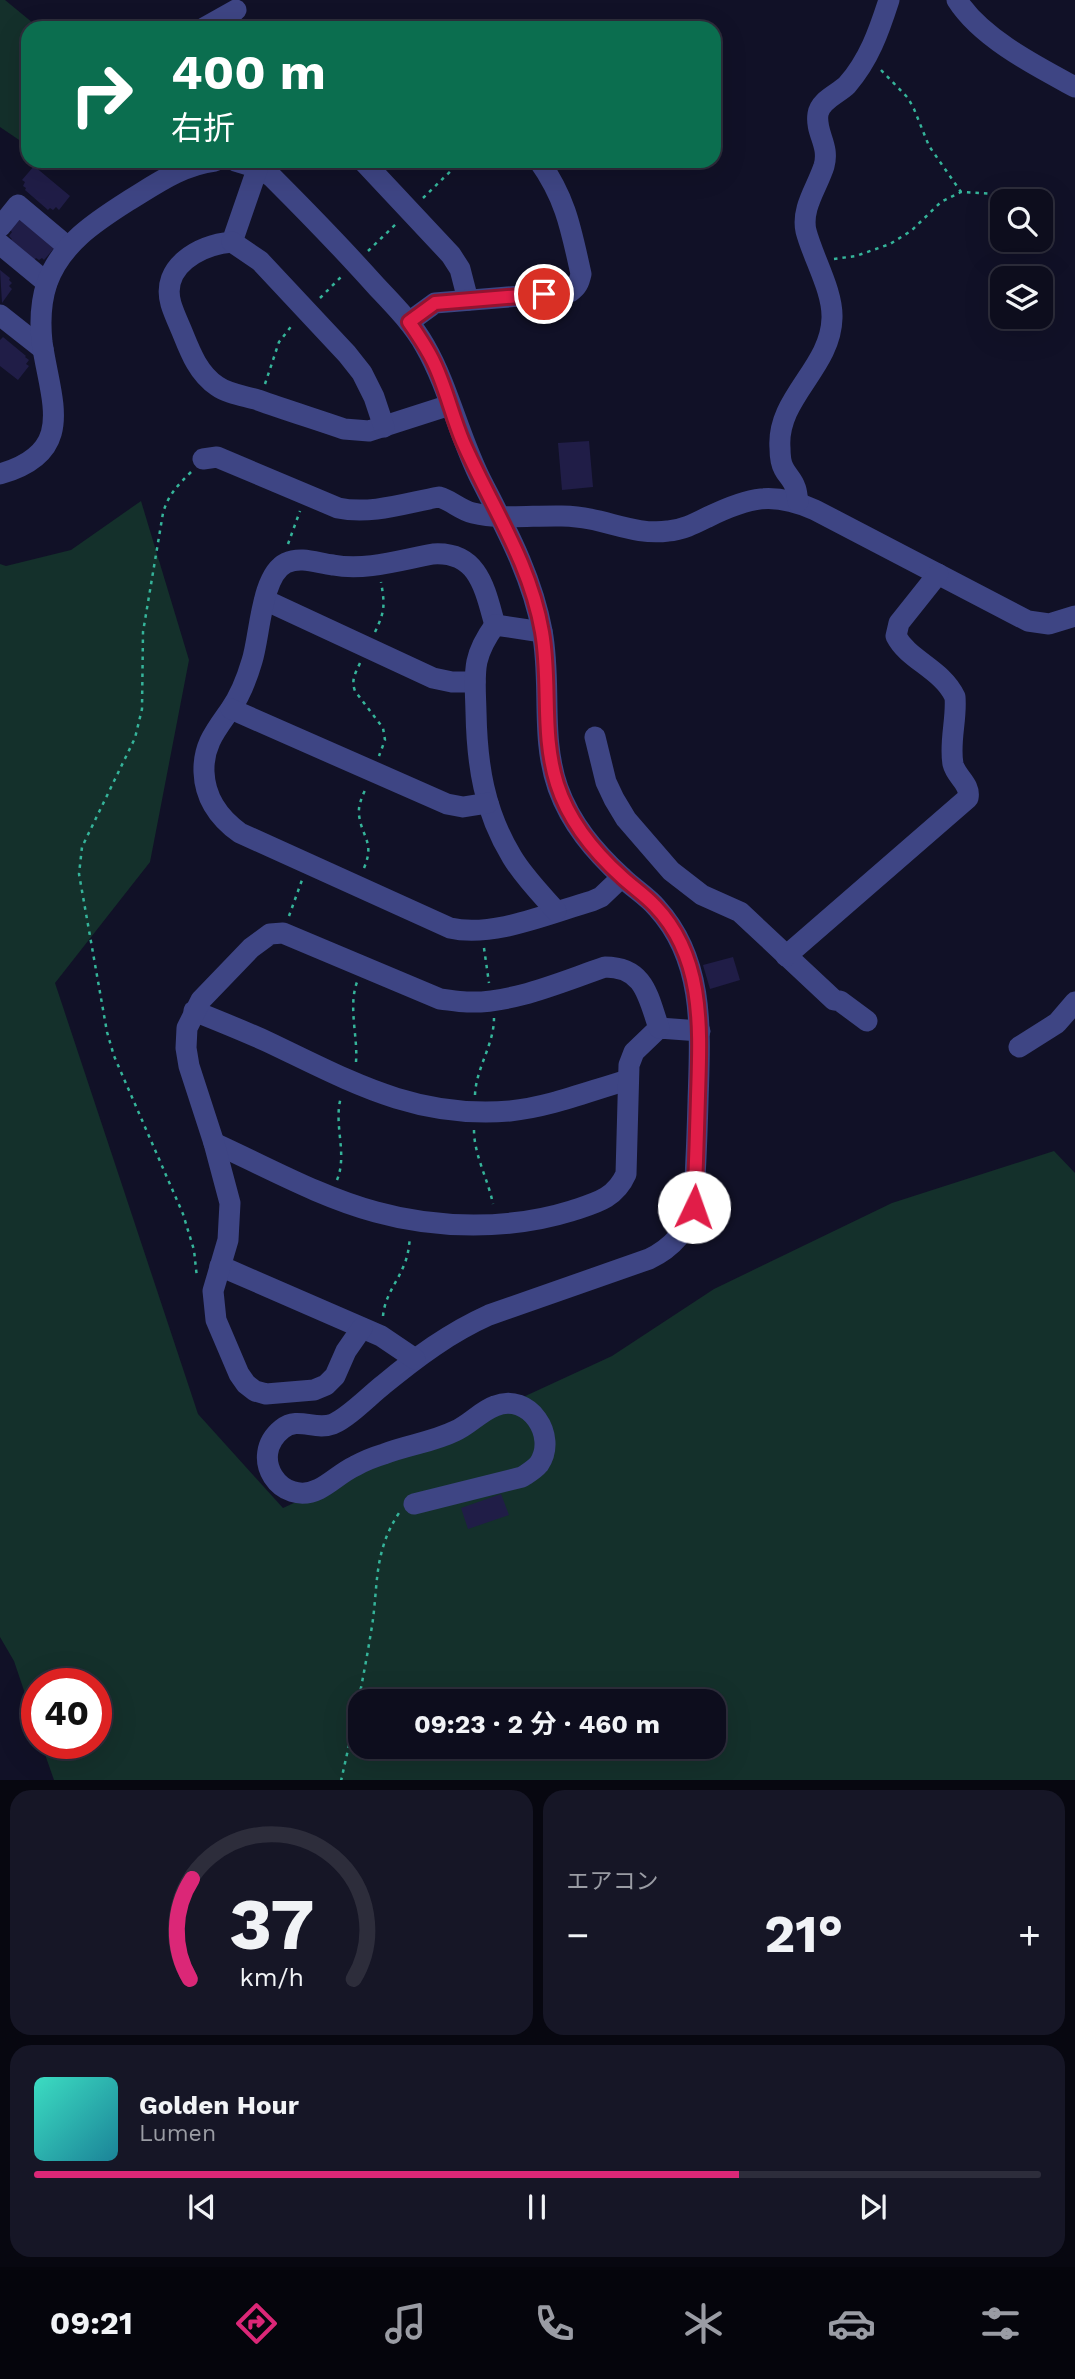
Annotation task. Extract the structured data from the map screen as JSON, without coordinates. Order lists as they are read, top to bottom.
{
  "page": {
    "turn": ["400 m", "右折"],
    "limit": "40",
    "trip": "09:23 · 2 分 · 460 m",
    "tile": "エアコン",
    "heat": ["−", "21°", "+"],
    "song": ["Golden Hour", "Lumen"],
    "tabs": "09:21",
    "gauge": ["37", "km/h"]
  }
}
